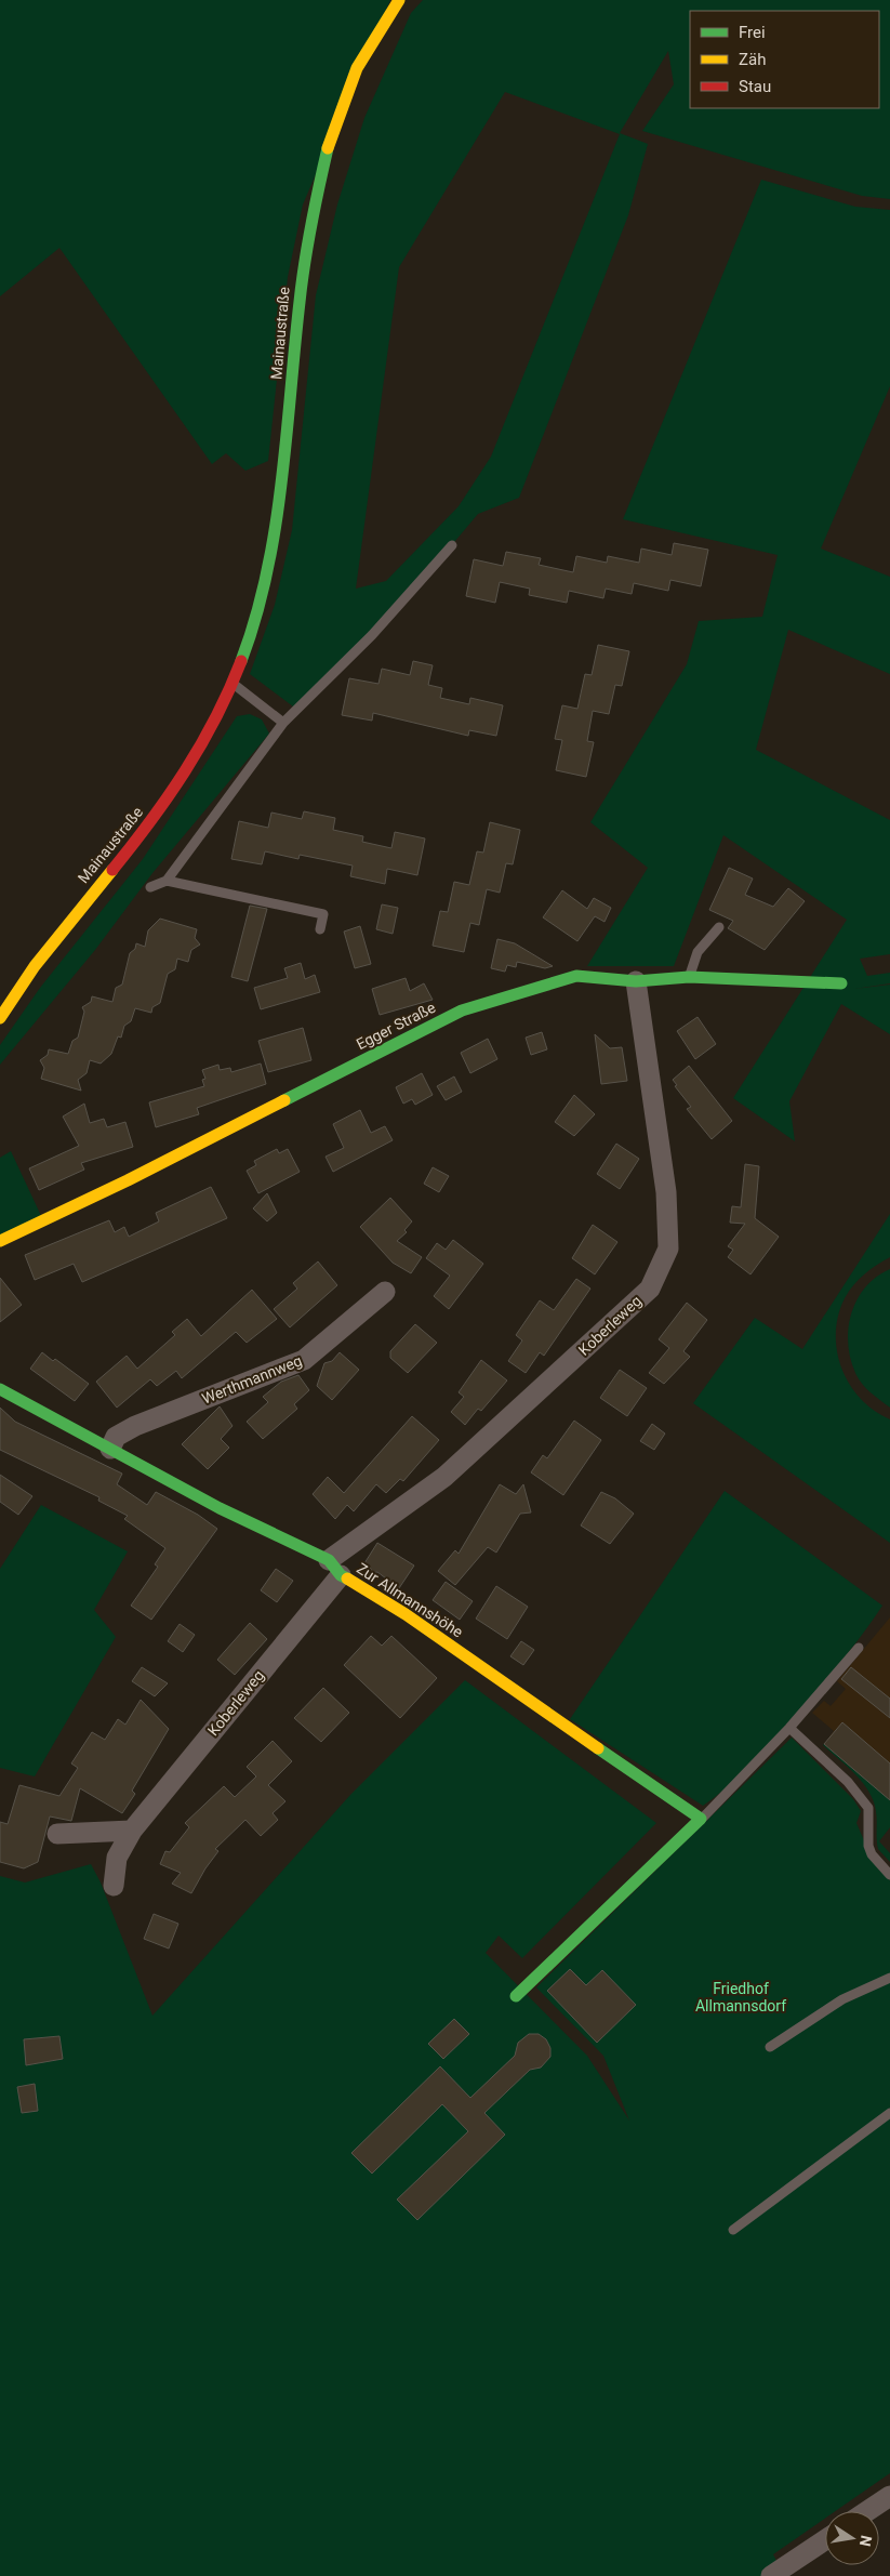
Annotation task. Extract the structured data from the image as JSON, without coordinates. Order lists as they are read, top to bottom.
{
  "streets": {
    "street": [
      "Mainaustraße",
      "Egger Straße",
      "Koberleweg",
      "Werthmannweg",
      "Zur Allmannshöhe"
    ]
  },
  "crossings": [
    ["Egger Straße", "Koberleweg"],
    ["Koberleweg", "Zur Allmannshöhe"],
    ["Werthmannweg", "Zur Allmannshöhe"]
  ],
  "parks": ["Friedhof Allmannsdorf"],
  "legend": ["Frei", "Zäh", "Stau"],
  "north": "right"
}
